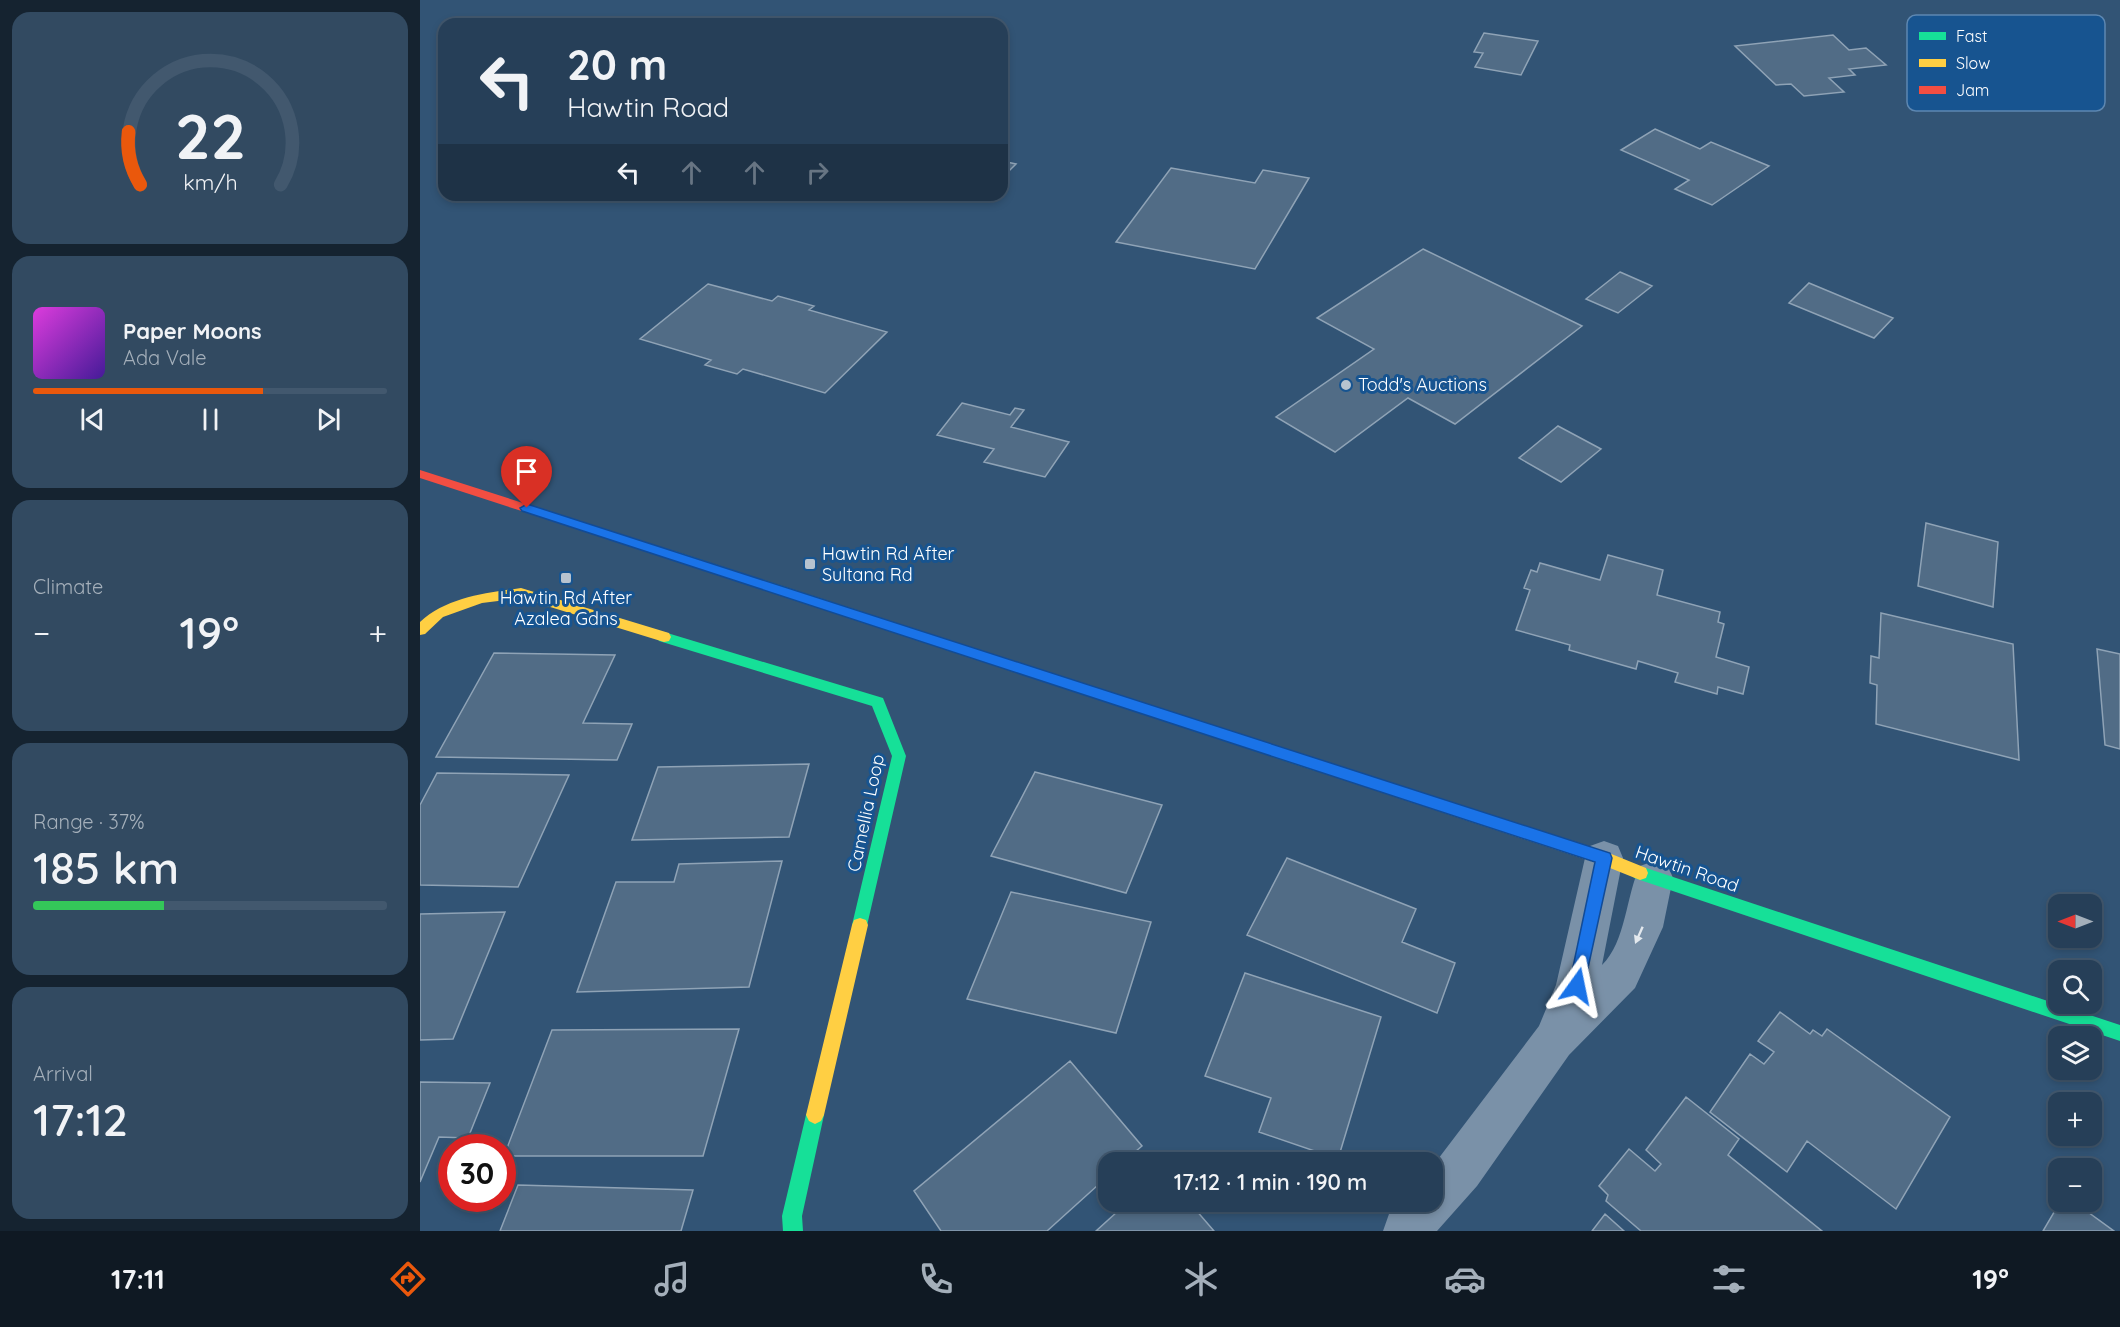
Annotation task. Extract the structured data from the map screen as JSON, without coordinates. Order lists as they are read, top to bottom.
{
  "streets": {
    "main road": ["Camellia Loop", "Hawtin Road"]
  },
  "places": {
    "other": ["Todd's Auctions"],
    "transit": ["Hawtin Rd After Sultana Rd", "Hawtin Rd After Azalea Gdns"]
  },
  "legend": ["Fast", "Slow", "Jam"],
  "north": "left",
  "page": {
    "turn": ["20 m", "Hawtin Road"],
    "song": ["Paper Moons", "Ada Vale"],
    "tile": [
      "Climate",
      ["Range · 37%", "185 km"],
      ["Arrival", "17:12"]
    ],
    "heat": ["−", "19°", "+"],
    "map_buttons": ["+", "−"],
    "limit": "30",
    "trip": "17:12 · 1 min · 190 m",
    "tabs": ["17:11", "19°"],
    "gauge": ["22", "km/h"]
  }
}
